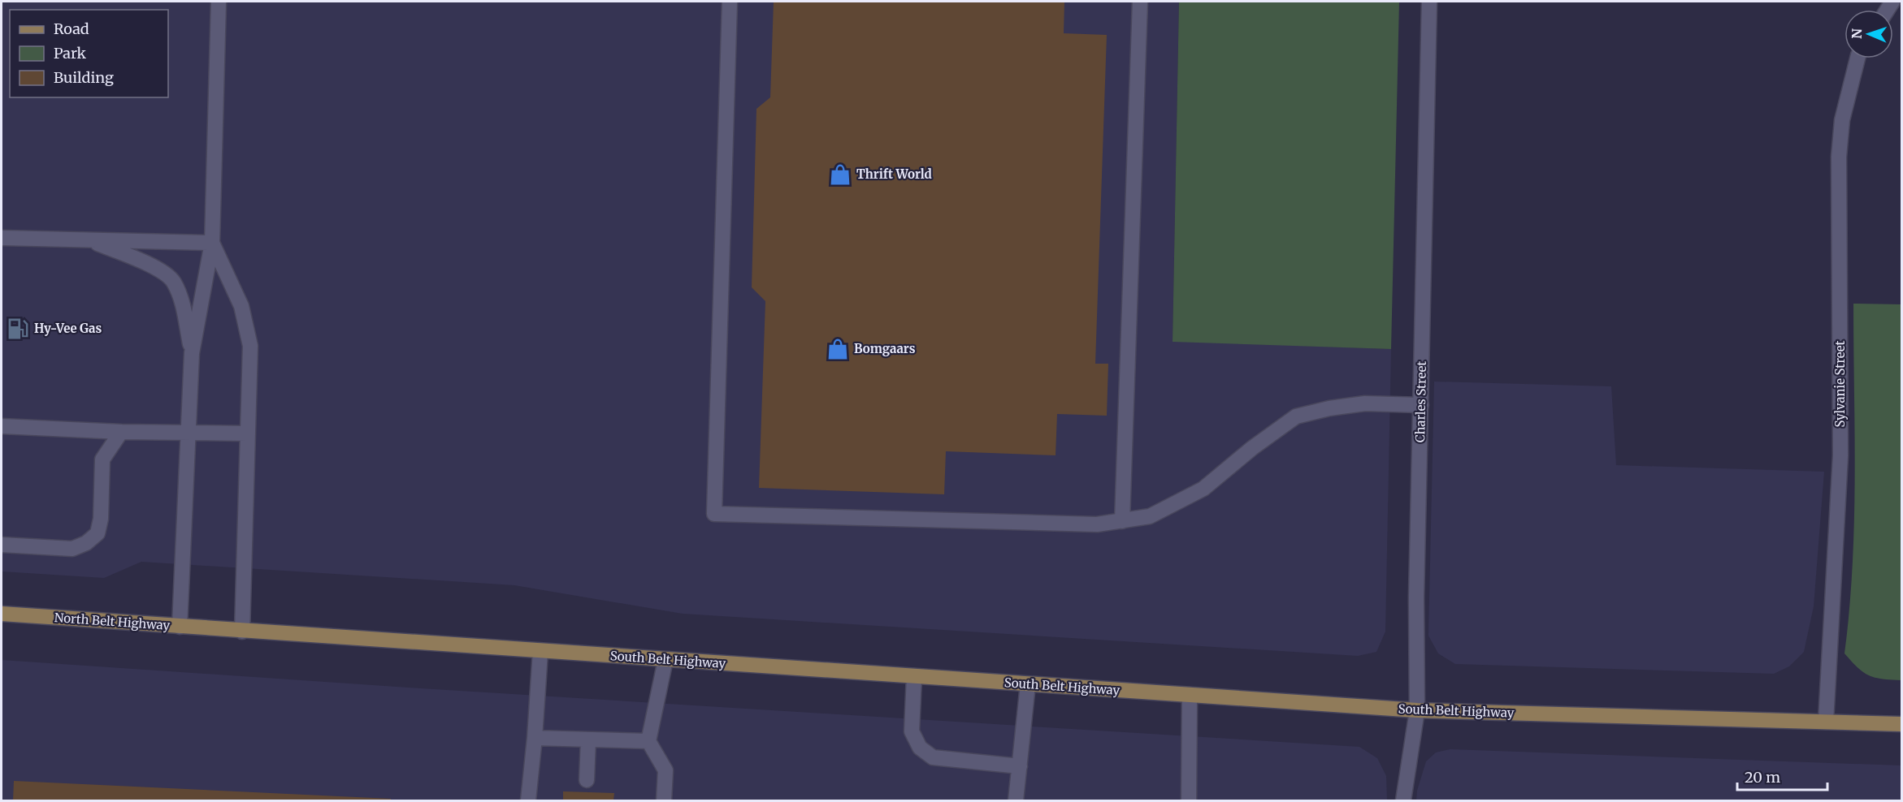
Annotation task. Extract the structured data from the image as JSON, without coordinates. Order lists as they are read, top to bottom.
{
  "streets": {
    "main road": ["North Belt Highway", "South Belt Highway"],
    "street": ["Sylvanie Street", "Charles Street"]
  },
  "crossings": [
    ["Sylvanie Street", "South Belt Highway"],
    ["Charles Street", "South Belt Highway"],
    ["North Belt Highway", "South Belt Highway"]
  ],
  "places": {
    "shop": ["Thrift World", "Bomgaars"],
    "fuel station": ["Hy-Vee Gas"]
  },
  "legend": ["Road", "Park", "Building"],
  "scale_bar": "20 m",
  "north": "left"
}
